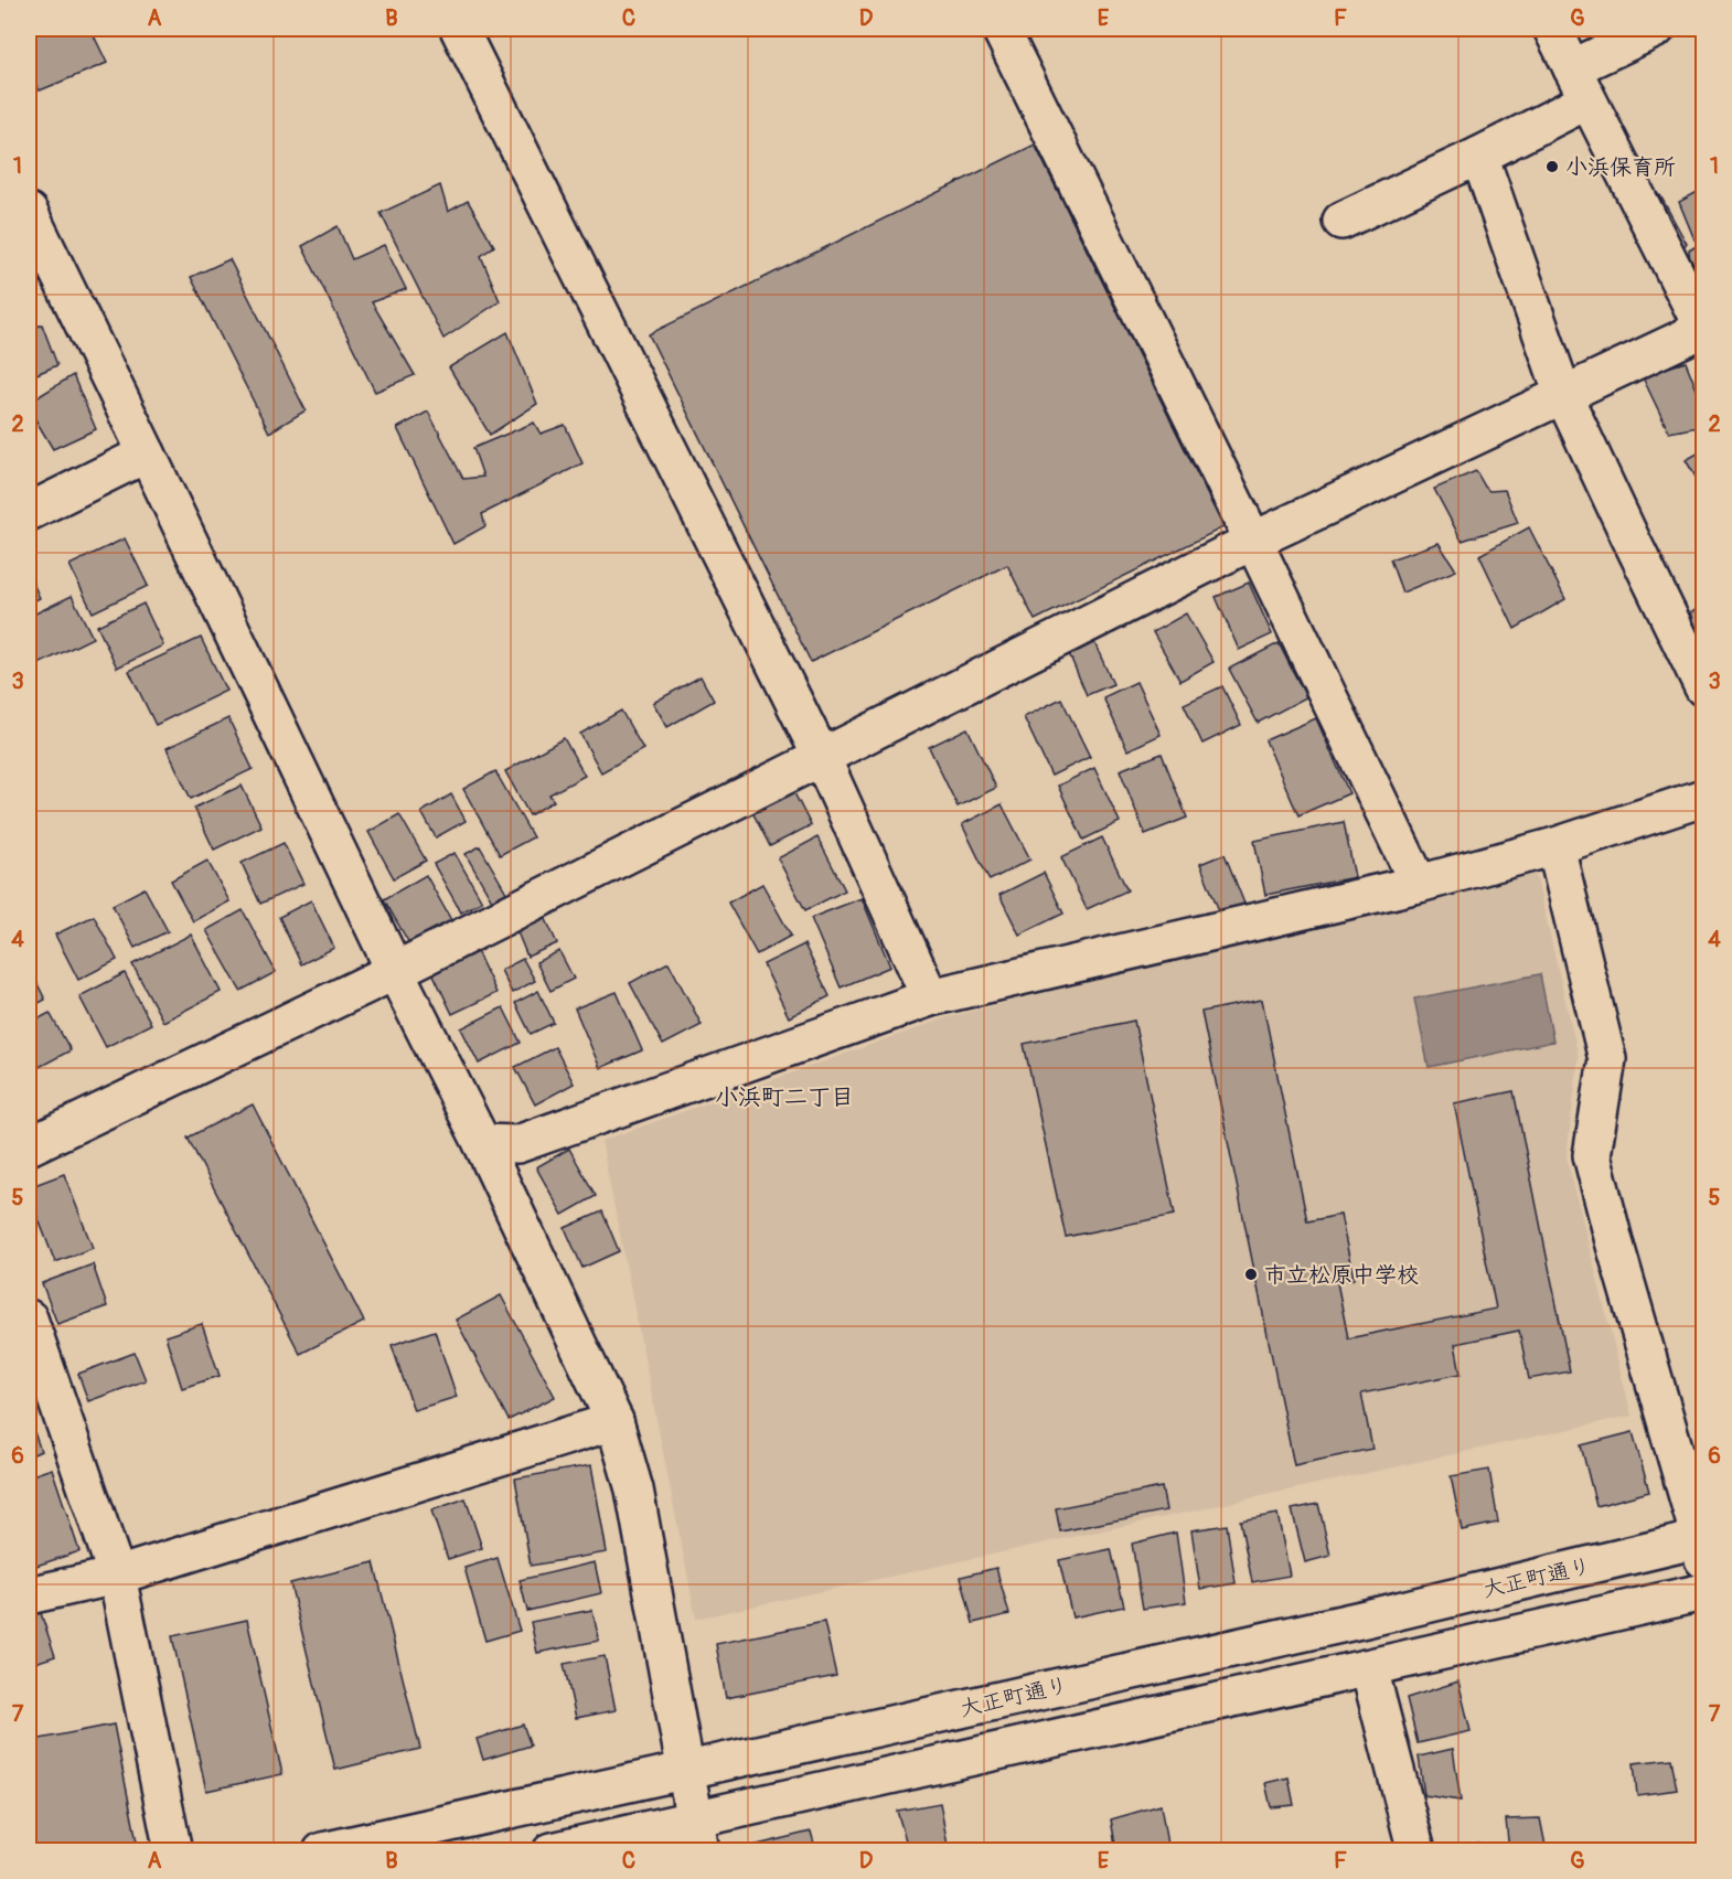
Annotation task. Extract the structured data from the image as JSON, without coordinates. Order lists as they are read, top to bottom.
{
  "streets": {
    "main road": ["大正町通り"]
  },
  "districts": ["小浜町二丁目"],
  "places": ["小浜保育所", "市立松原中学校"],
  "grid": {
    "columns": [
      "A",
      "B",
      "C",
      "D",
      "E",
      "F",
      "G"
    ],
    "rows": [
      "1",
      "2",
      "3",
      "4",
      "5",
      "6",
      "7"
    ]
  }
}
